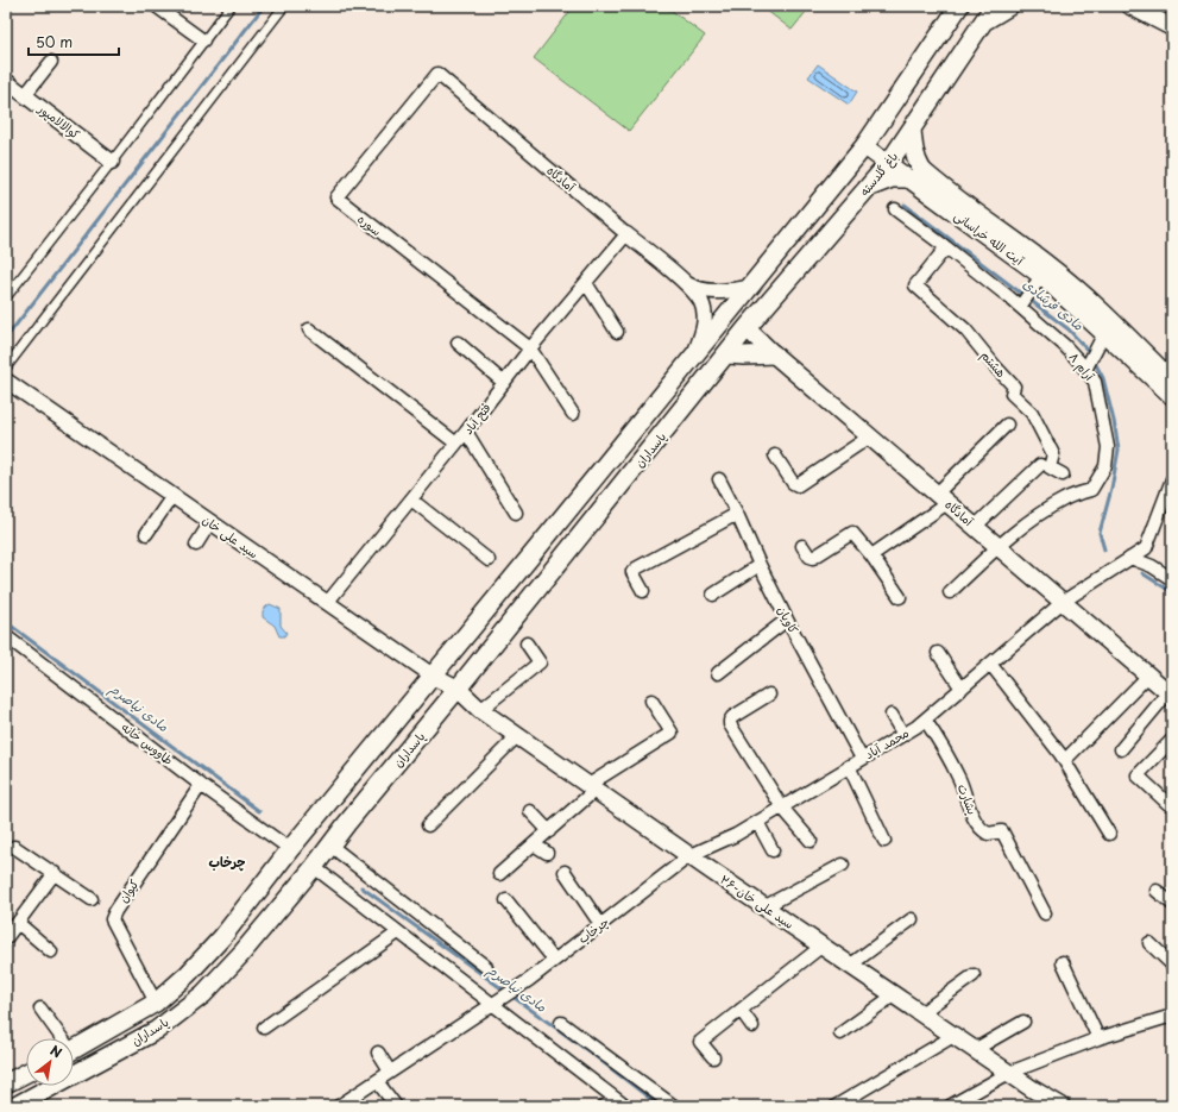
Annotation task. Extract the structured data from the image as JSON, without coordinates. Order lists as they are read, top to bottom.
{
  "streets": {
    "main road": [
      "باغ گلدسته",
      "آمادگاه",
      "آیت الله خراسانی",
      "پاسداران",
      "سید علی خان",
      "۲۶-سید علی خان"
    ],
    "street": [
      "کوالالامپور",
      "سوره",
      "هشتم",
      "۸ آرام",
      "فتح آباد",
      "کاویان",
      "طاووس خانه",
      "محمد آباد",
      "بشارت",
      "کیوان",
      "چرخاب"
    ]
  },
  "crossings": [
    ["باغ گلدسته", "آمادگاه"],
    ["باغ گلدسته", "پاسداران"],
    ["آمادگاه", "سوره"],
    ["آمادگاه", "۸ آرام"],
    ["آمادگاه", "فتح آباد"],
    ["آمادگاه", "پاسداران"],
    ["آمادگاه", "محمد آباد"],
    ["سوره", "فتح آباد"],
    ["هشتم", "۸ آرام"],
    ["فتح آباد", "سید علی خان"],
    ["پاسداران", "سید علی خان"],
    ["پاسداران", "طاووس خانه"],
    ["پاسداران", "کیوان"],
    ["پاسداران", "۲۶-سید علی خان"],
    ["سید علی خان", "۲۶-سید علی خان"],
    ["کاویان", "محمد آباد"],
    ["طاووس خانه", "کیوان"],
    ["محمد آباد", "بشارت"],
    ["محمد آباد", "۲۶-سید علی خان"],
    ["محمد آباد", "چرخاب"],
    ["۲۶-سید علی خان", "چرخاب"]
  ],
  "districts": ["چرخاب"],
  "water": ["مادی فرشادی", "مادی نیاصرم"],
  "scale_bar": "50 m",
  "north": "top right"
}
